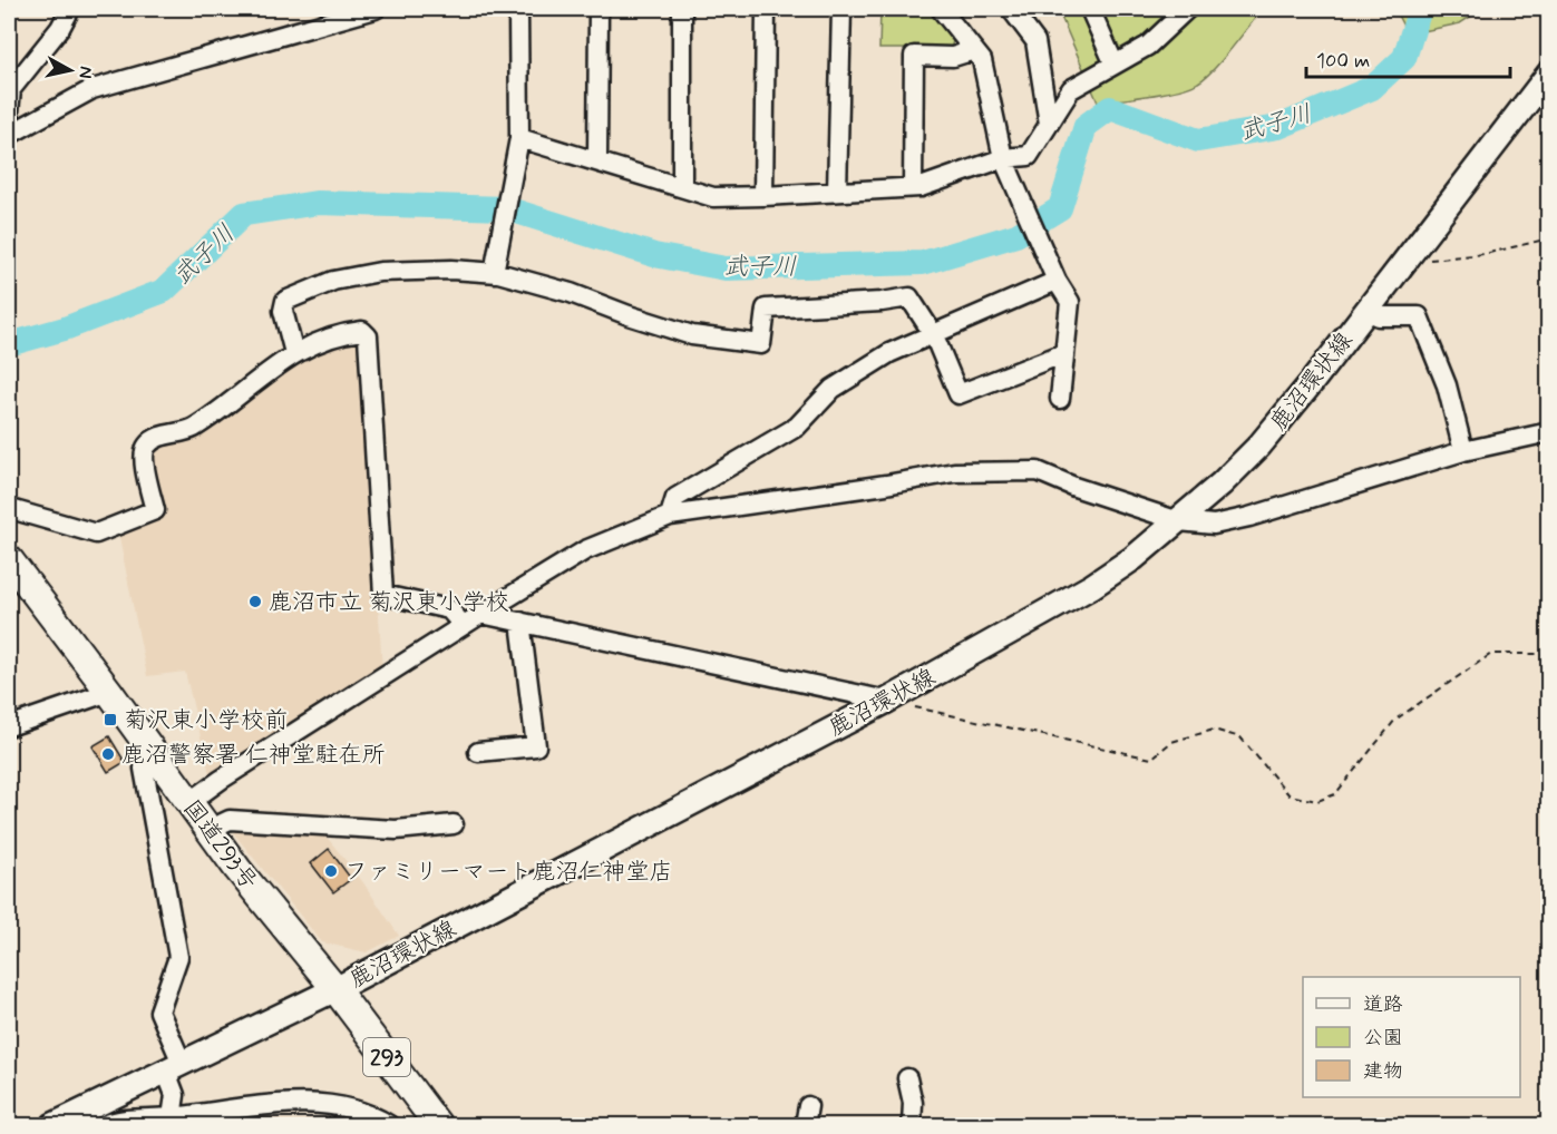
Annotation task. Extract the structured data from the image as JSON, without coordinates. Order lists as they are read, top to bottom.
{
  "streets": {
    "highway": ["国道293号", "293"],
    "main road": ["鹿沼環状線"]
  },
  "crossings": [
    ["鹿沼環状線", "国道293号"]
  ],
  "water": ["武子川"],
  "places": {
    "other": ["鹿沼市立 菊沢東小学校", "鹿沼警察署 仁神堂駐在所", "ファミリーマート鹿沼仁神堂店"],
    "transit": ["菊沢東小学校前"]
  },
  "legend": ["道路", "公園", "建物"],
  "scale_bar": "100 m",
  "north": "right"
}
